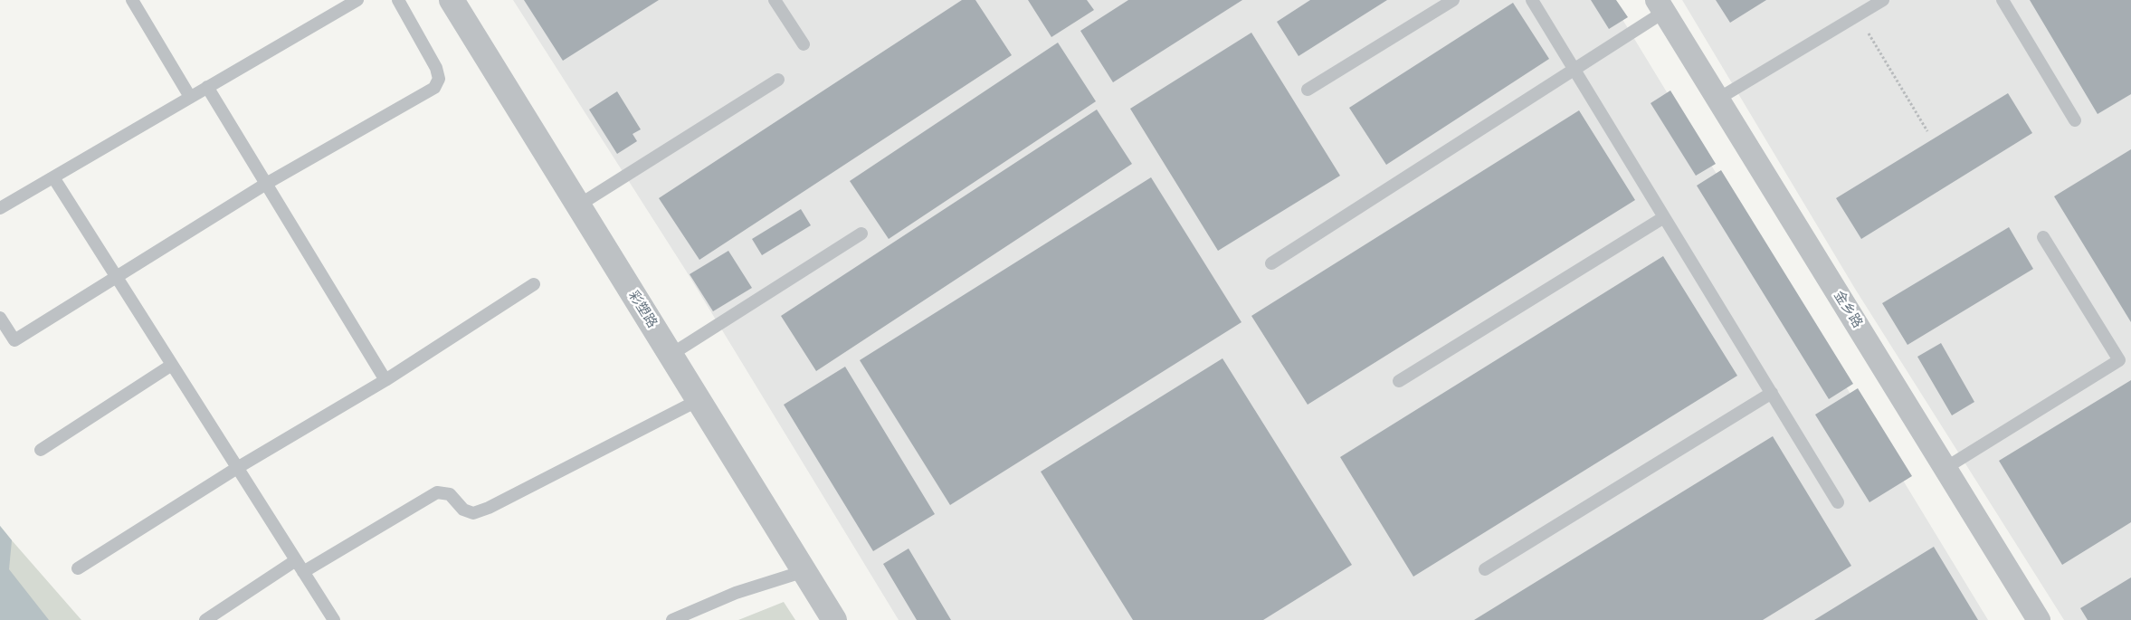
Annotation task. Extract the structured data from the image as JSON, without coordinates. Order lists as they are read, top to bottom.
{
  "streets": {
    "street": ["彩塑路", "金乡路"]
  }
}
